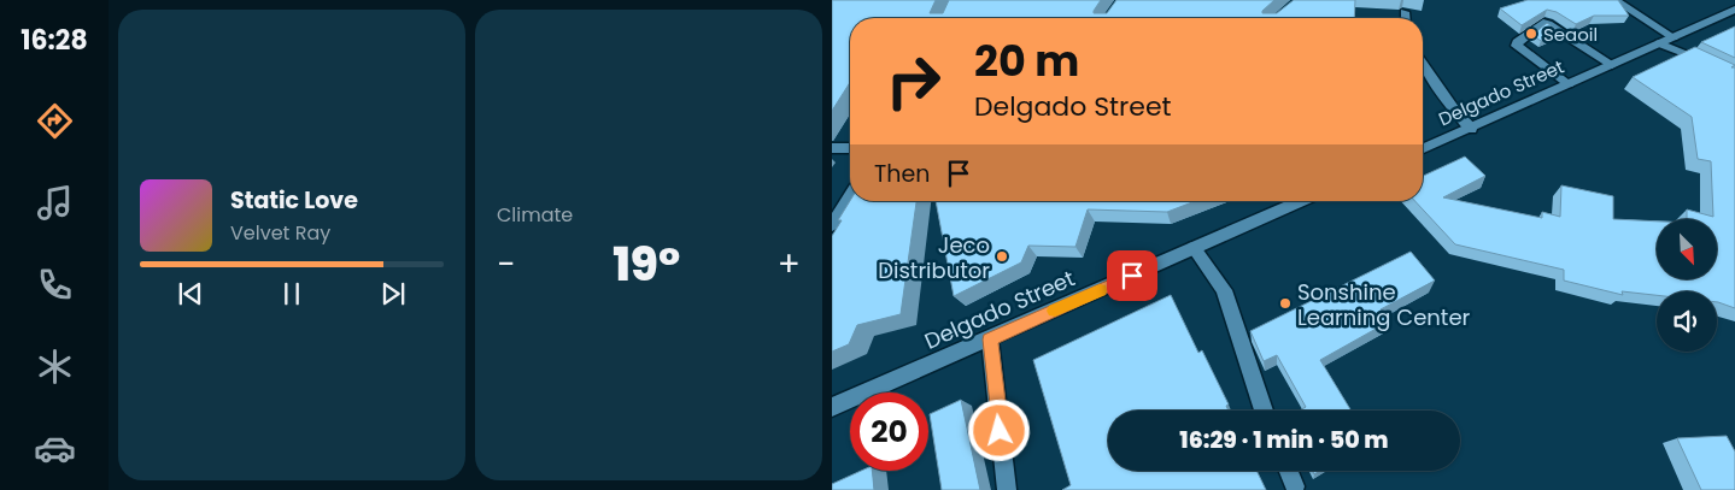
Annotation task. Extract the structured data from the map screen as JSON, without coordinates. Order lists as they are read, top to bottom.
{
  "streets": {
    "street": ["Delgado Street"]
  },
  "places": ["Seaoil", "Jeco Distributor", "Sonshine Learning Center"],
  "north": "bottom right",
  "page": {
    "tabs": "16:28",
    "tile": "Climate",
    "turn": ["20 m", "Delgado Street"],
    "then": "Then",
    "song": ["Static Love", "Velvet Ray"],
    "heat": ["−", "19°", "+"],
    "limit": "20",
    "trip": "16:29 · 1 min · 50 m"
  }
}
